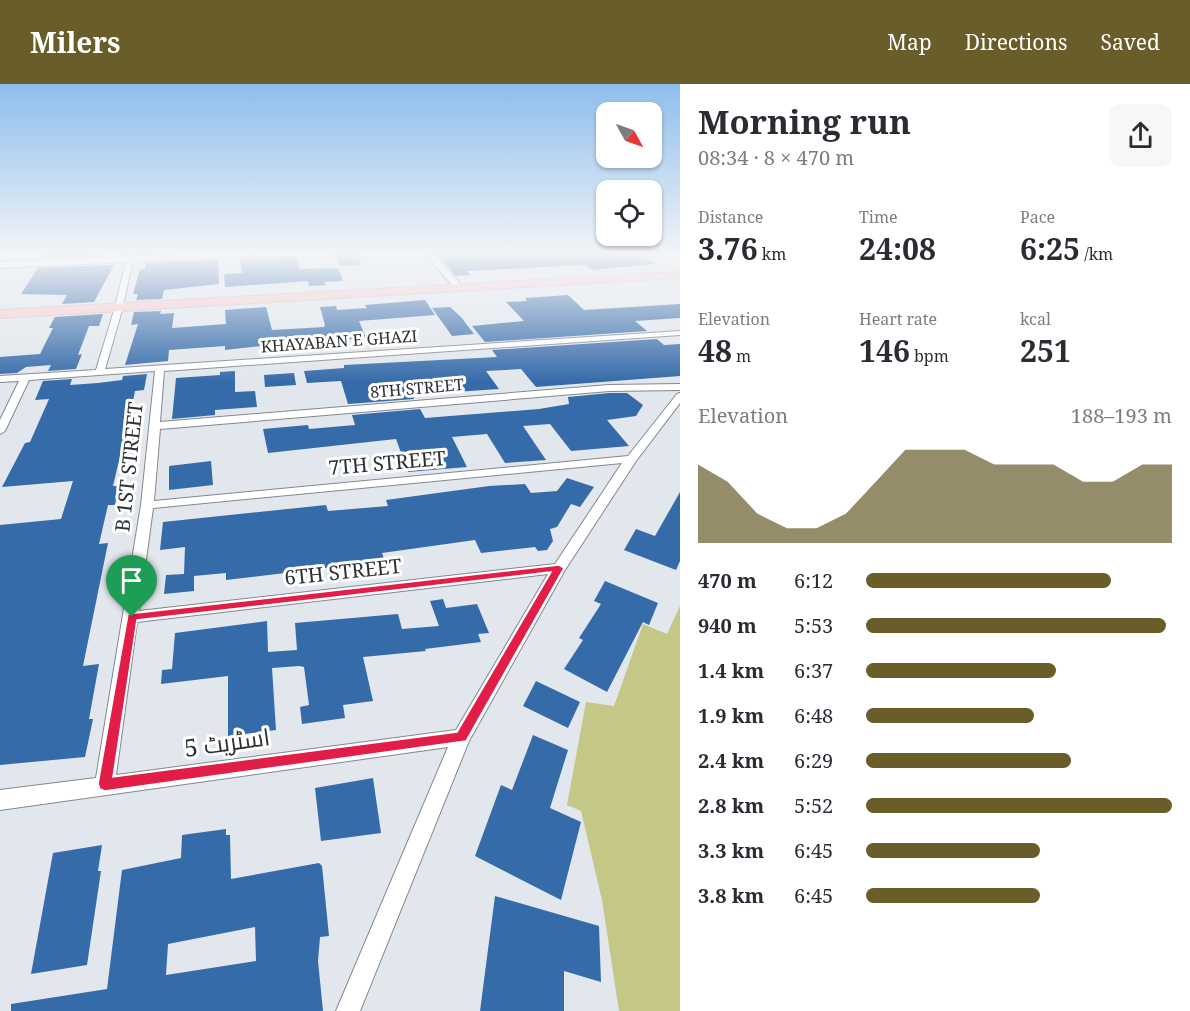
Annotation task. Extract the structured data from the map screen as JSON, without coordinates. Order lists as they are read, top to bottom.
{
  "streets": {
    "street": [
      "KHAYABAN E GHAZI",
      "8TH STREET",
      "7TH STREET",
      "B 1ST STREET",
      "6TH STREET",
      "اسٹریٹ 5"
    ]
  },
  "crossings": [
    ["KHAYABAN E GHAZI", "B 1ST STREET"],
    ["8TH STREET", "B 1ST STREET"],
    ["7TH STREET", "B 1ST STREET"],
    ["B 1ST STREET", "6TH STREET"],
    ["B 1ST STREET", "اسٹریٹ 5"]
  ],
  "north": "bottom right",
  "page": {
    "header": "Milers",
    "nav": ["Map", "Directions", "Saved"],
    "heading": ["Morning run", "08:34 · 8 × 470 m"],
    "stats": [
      ["Distance", "3.76 km"],
      ["Time", "24:08"],
      ["Pace", "6:25 /km"],
      ["Elevation", "48 m"],
      ["Heart rate", "146 bpm"],
      ["kcal", "251"]
    ],
    "chart": ["Elevation", "188–193 m"],
    "list": [
      {
        "name": "470 m",
        "note": "6:12"
      },
      {
        "name": "940 m",
        "note": "5:53"
      },
      {
        "name": "1.4 km",
        "note": "6:37"
      },
      {
        "name": "1.9 km",
        "note": "6:48"
      },
      {
        "name": "2.4 km",
        "note": "6:29"
      },
      {
        "name": "2.8 km",
        "note": "5:52"
      },
      {
        "name": "3.3 km",
        "note": "6:45"
      },
      {
        "name": "3.8 km",
        "note": "6:45"
      }
    ]
  }
}
